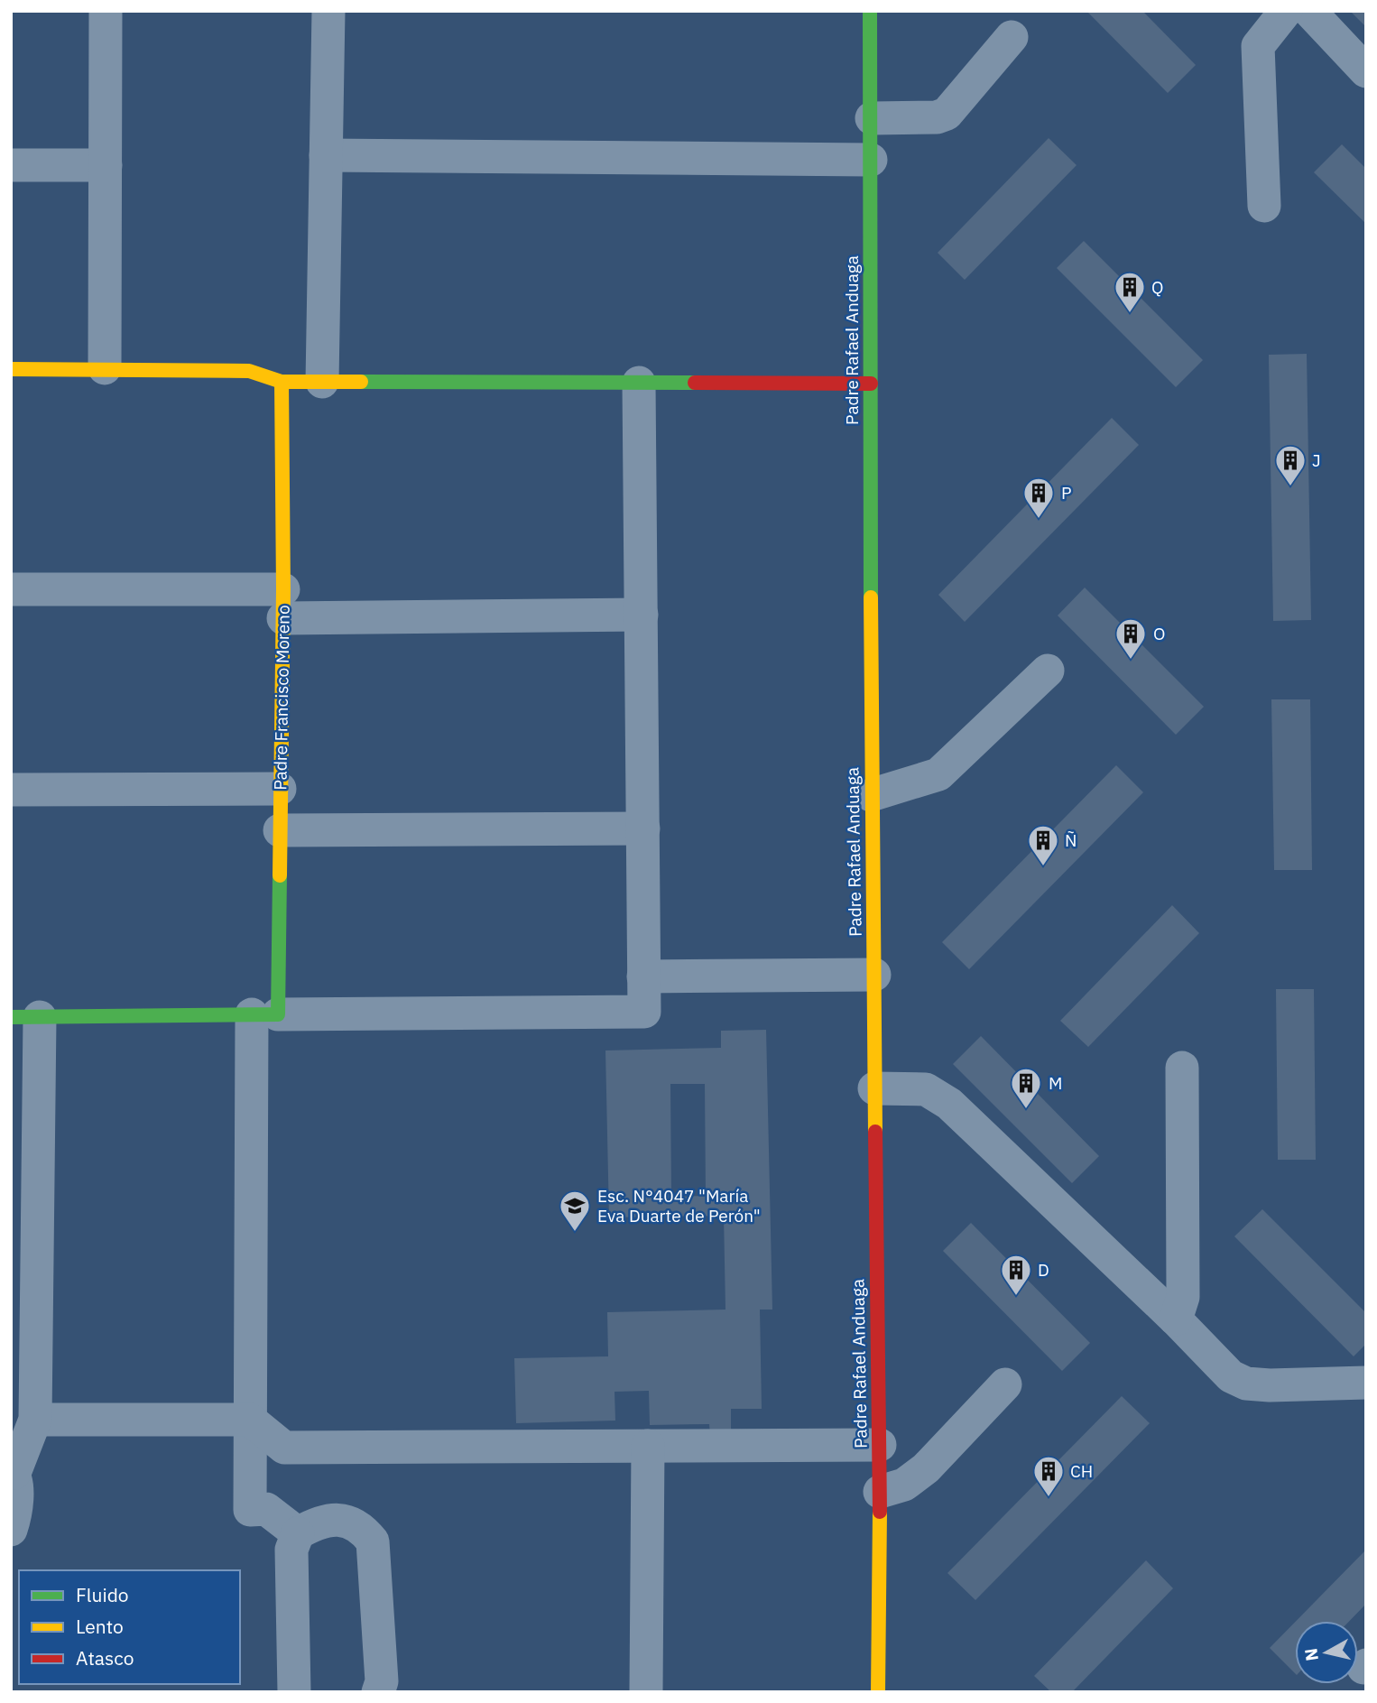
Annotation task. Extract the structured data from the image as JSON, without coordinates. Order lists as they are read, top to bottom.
{
  "streets": {
    "street": ["Padre Rafael Anduaga", "Padre Francisco Moreno"]
  },
  "places": {
    "building": [
      "Q",
      "J",
      "P",
      "O",
      "Ñ",
      "M",
      "D",
      "CH"
    ],
    "school or university": ["Esc. N°4047 \"María Eva Duarte de Perón\""]
  },
  "legend": ["Fluido", "Lento", "Atasco"],
  "north": "left"
}
